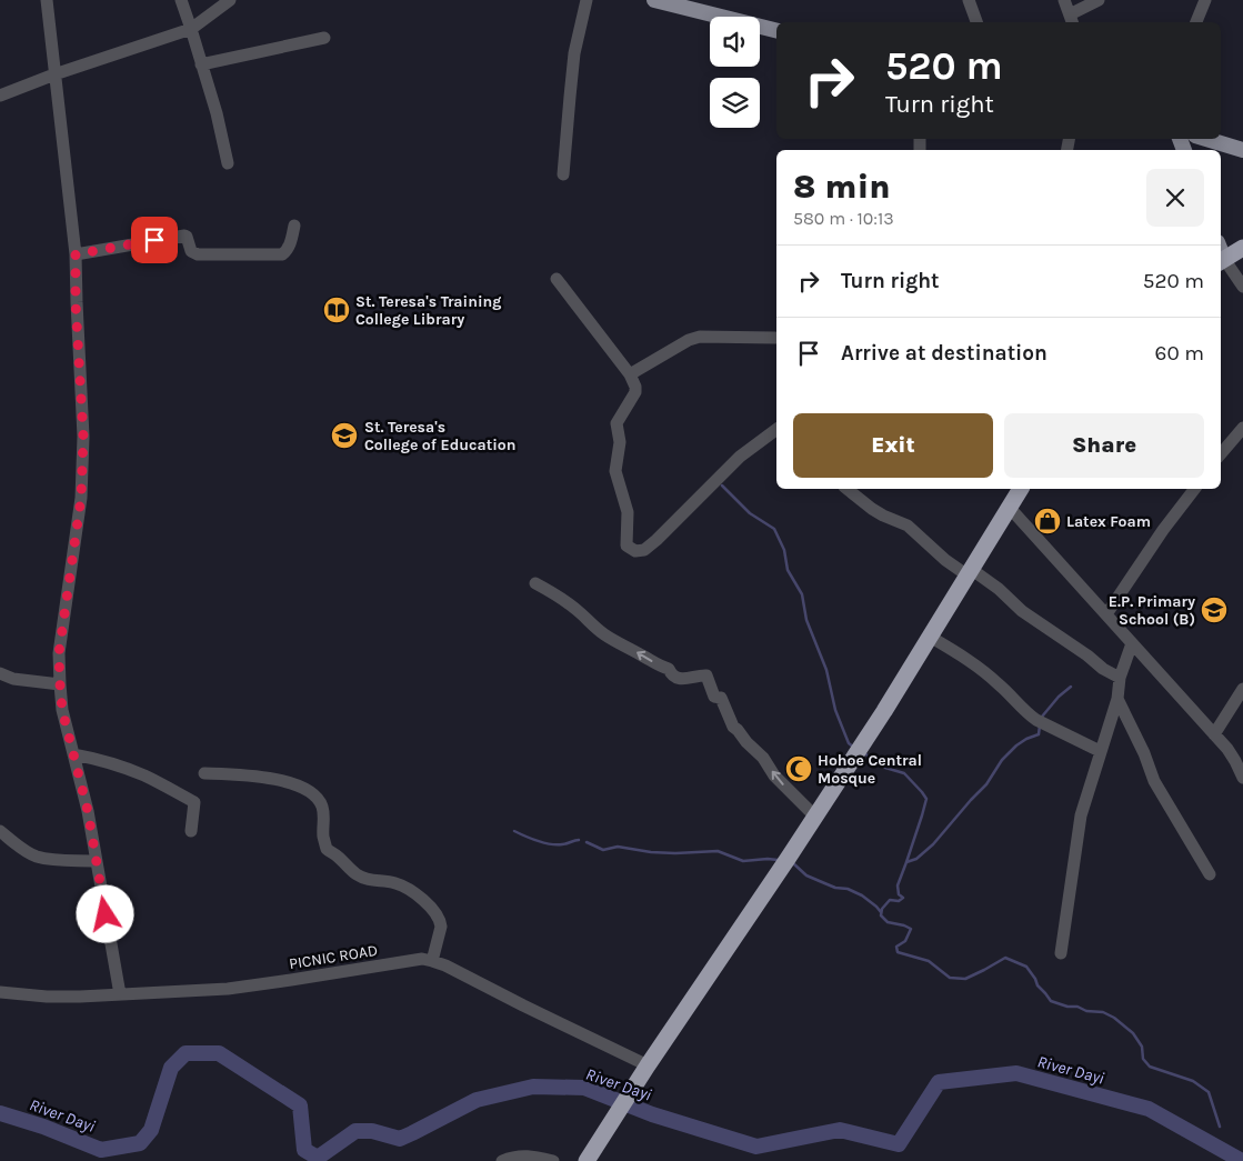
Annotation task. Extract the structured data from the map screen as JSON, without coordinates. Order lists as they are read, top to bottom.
{
  "streets": {
    "street": ["PICNIC ROAD"]
  },
  "water": ["River Dayi"],
  "places": {
    "library": ["St. Teresa's Training College Library"],
    "school or university": ["St. Teresa's College of Education", "E.P. Primary School (B)"],
    "shop": ["Latex Foam"],
    "mosque": ["Hohoe Central Mosque"]
  },
  "page": {
    "turn": ["520 m", "Turn right"],
    "heading": ["8 min", "580 m · 10:13"],
    "list": [
      {
        "name": "Turn right",
        "value": "520 m"
      },
      {
        "name": "Arrive at destination",
        "value": "60 m"
      }
    ],
    "buttons": ["Exit", "Share"]
  }
}
